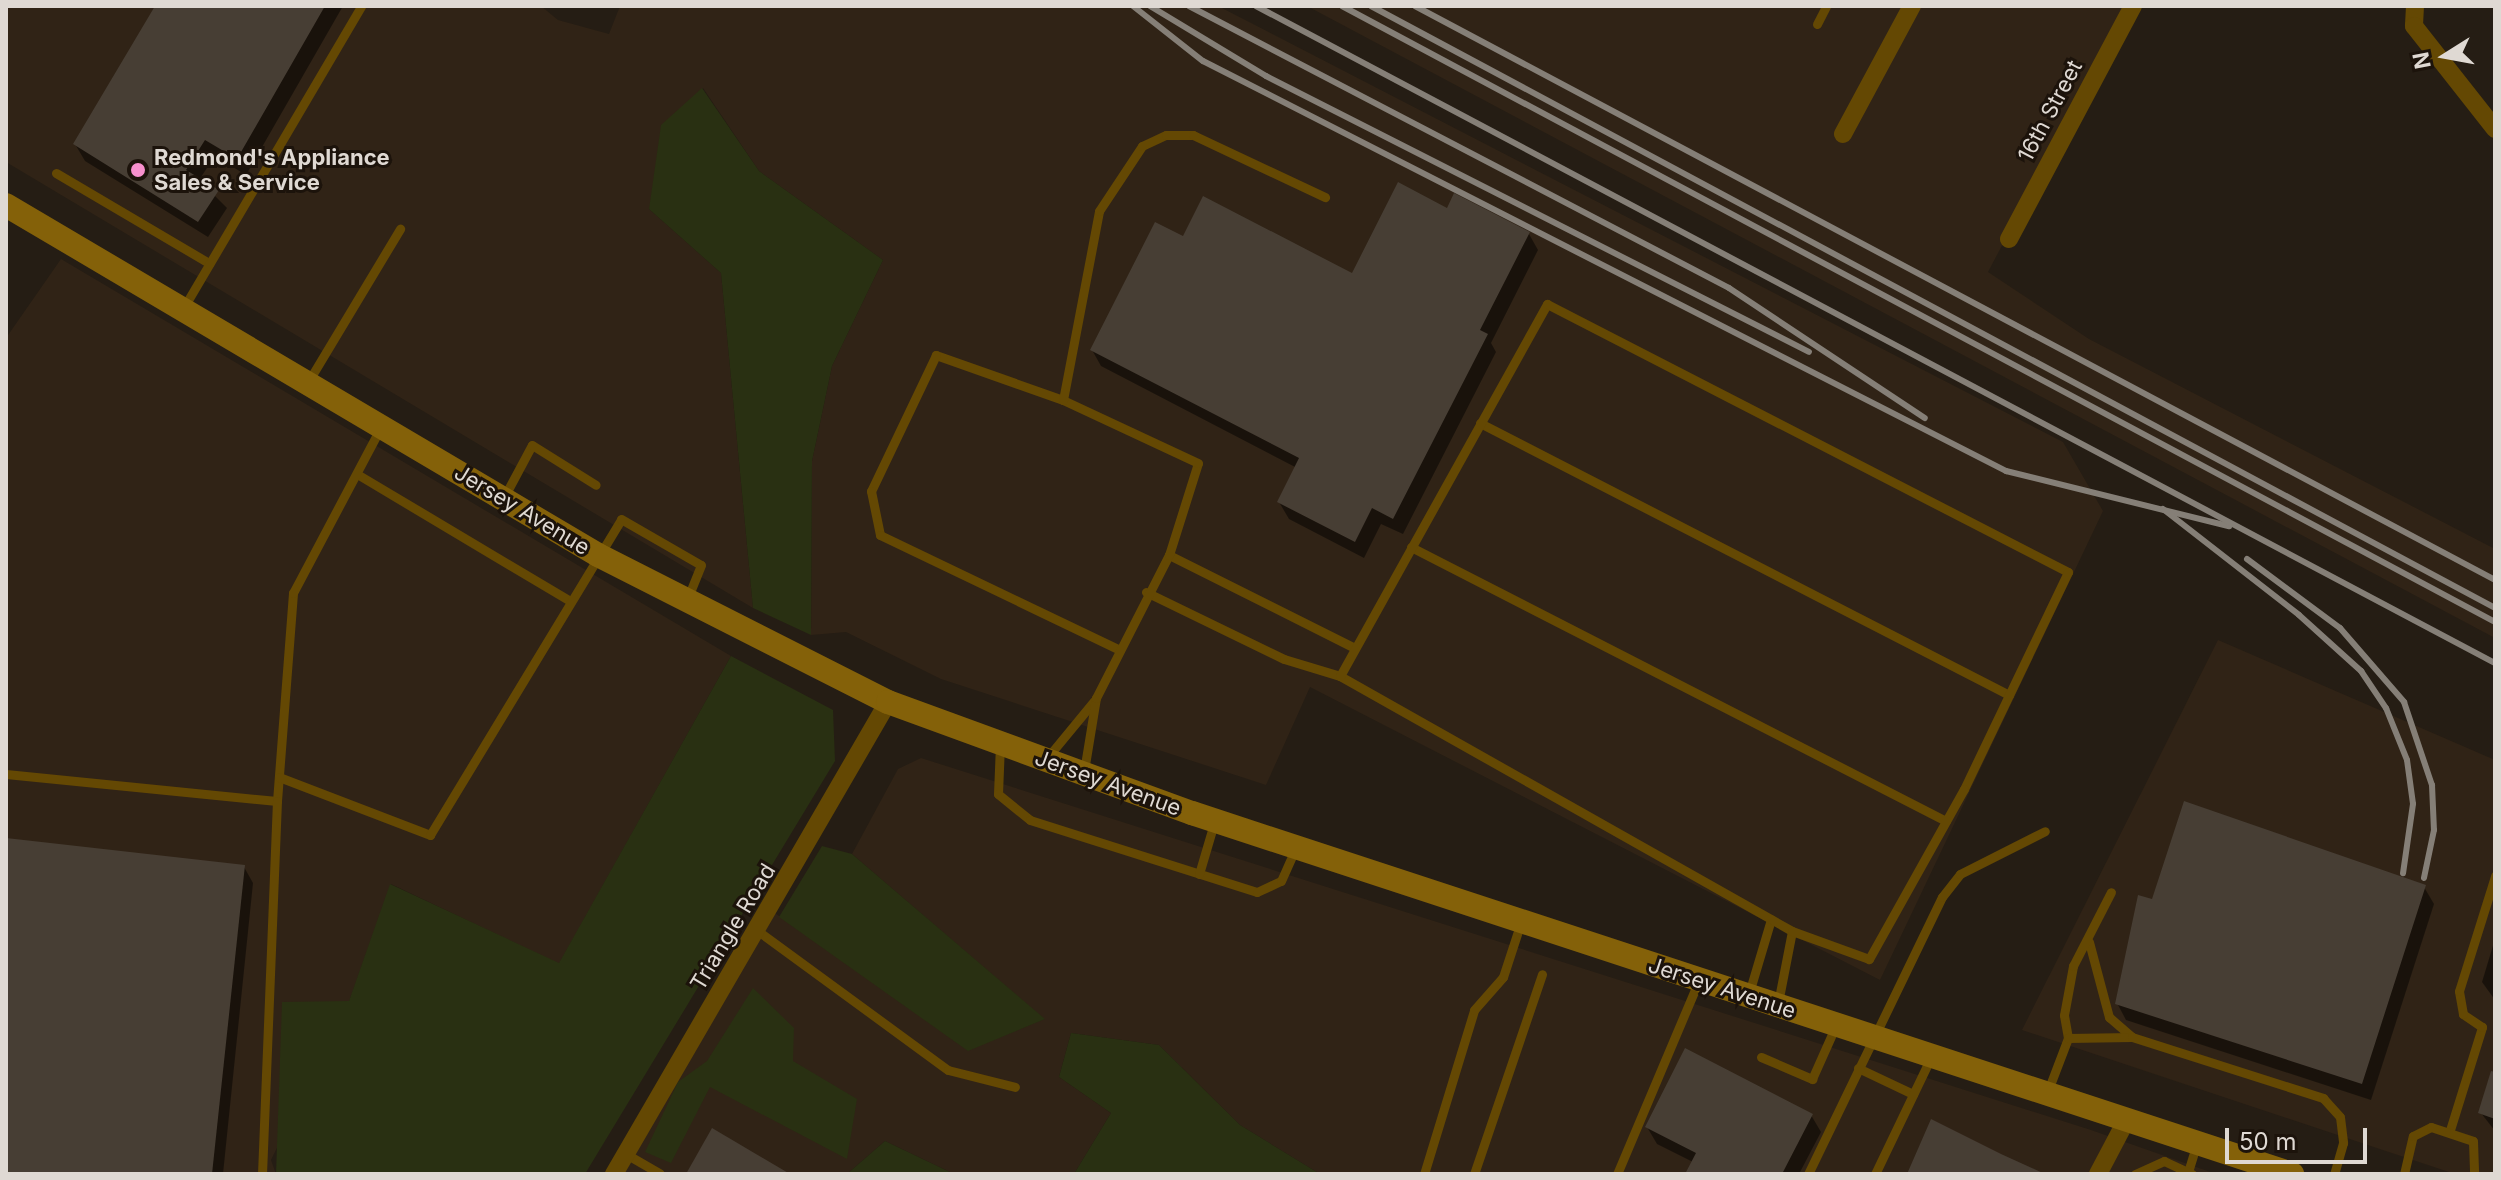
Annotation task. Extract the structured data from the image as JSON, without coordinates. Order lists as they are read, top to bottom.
{
  "streets": {
    "street": ["16th Street", "Jersey Avenue", "Triangle Road"]
  },
  "crossings": [
    ["Jersey Avenue", "Triangle Road"]
  ],
  "places": ["Redmond's Appliance Sales & Service"],
  "scale_bar": "50 m",
  "north": "left"
}
